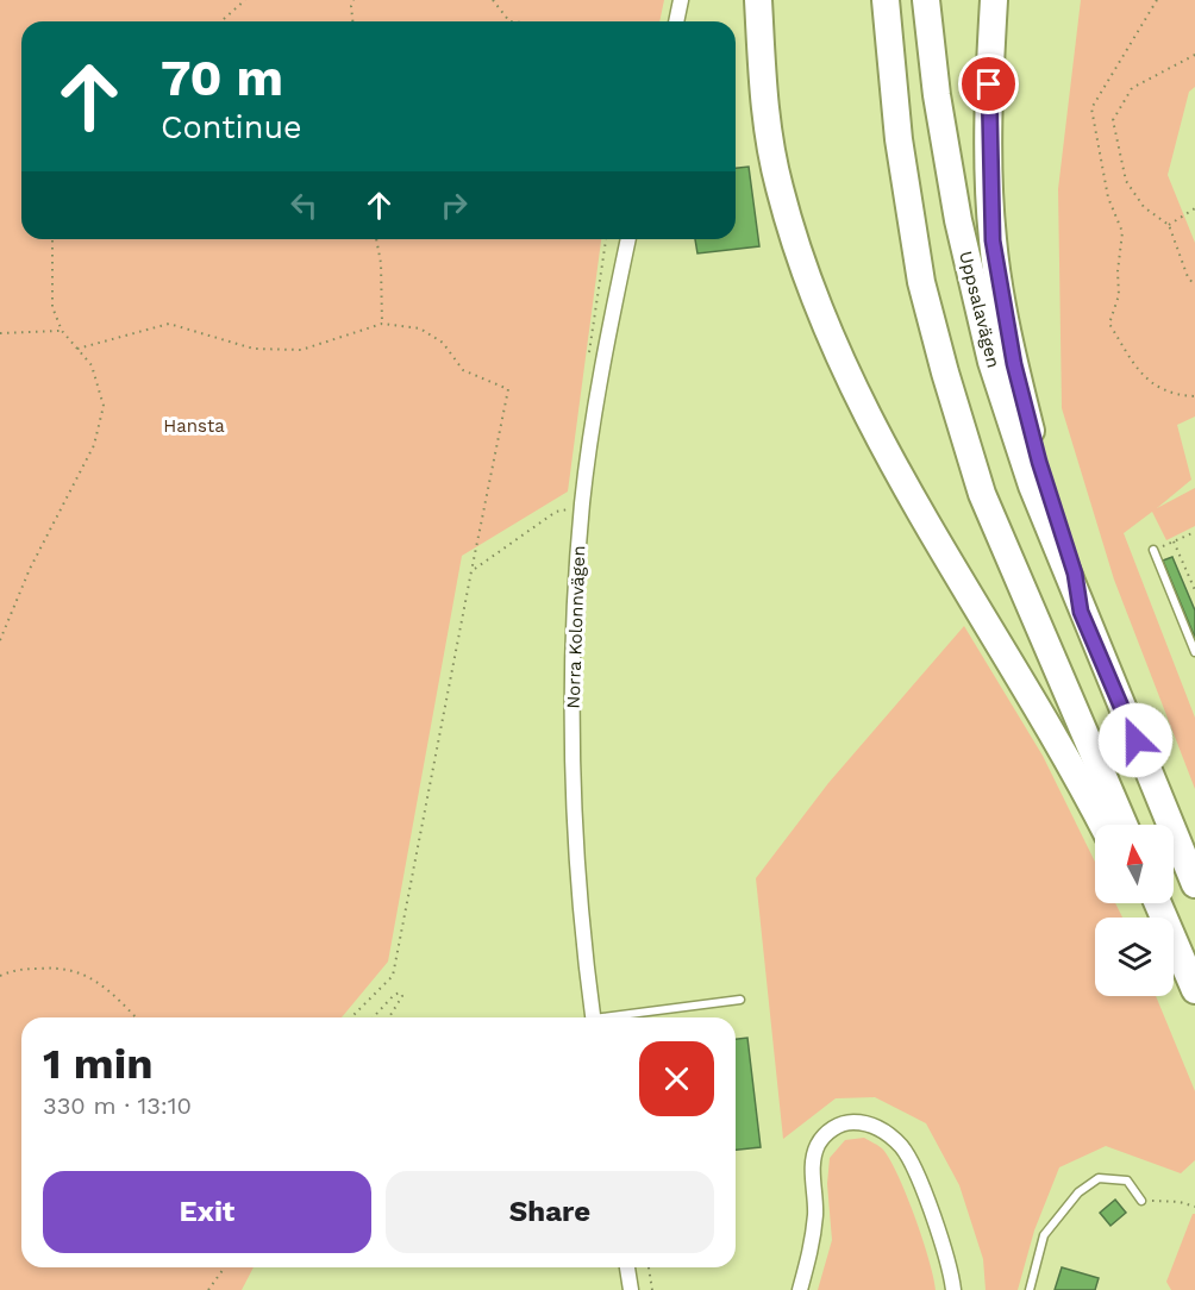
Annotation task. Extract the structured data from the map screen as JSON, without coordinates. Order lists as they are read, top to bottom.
{
  "streets": {
    "highway": ["Uppsalavägen"],
    "street": ["Norra Kolonnvägen"]
  },
  "parks": ["Hansta"],
  "north": "top",
  "page": {
    "turn": ["70 m", "Continue"],
    "heading": ["1 min", "330 m · 13:10"],
    "buttons": ["Exit", "Share"]
  }
}
